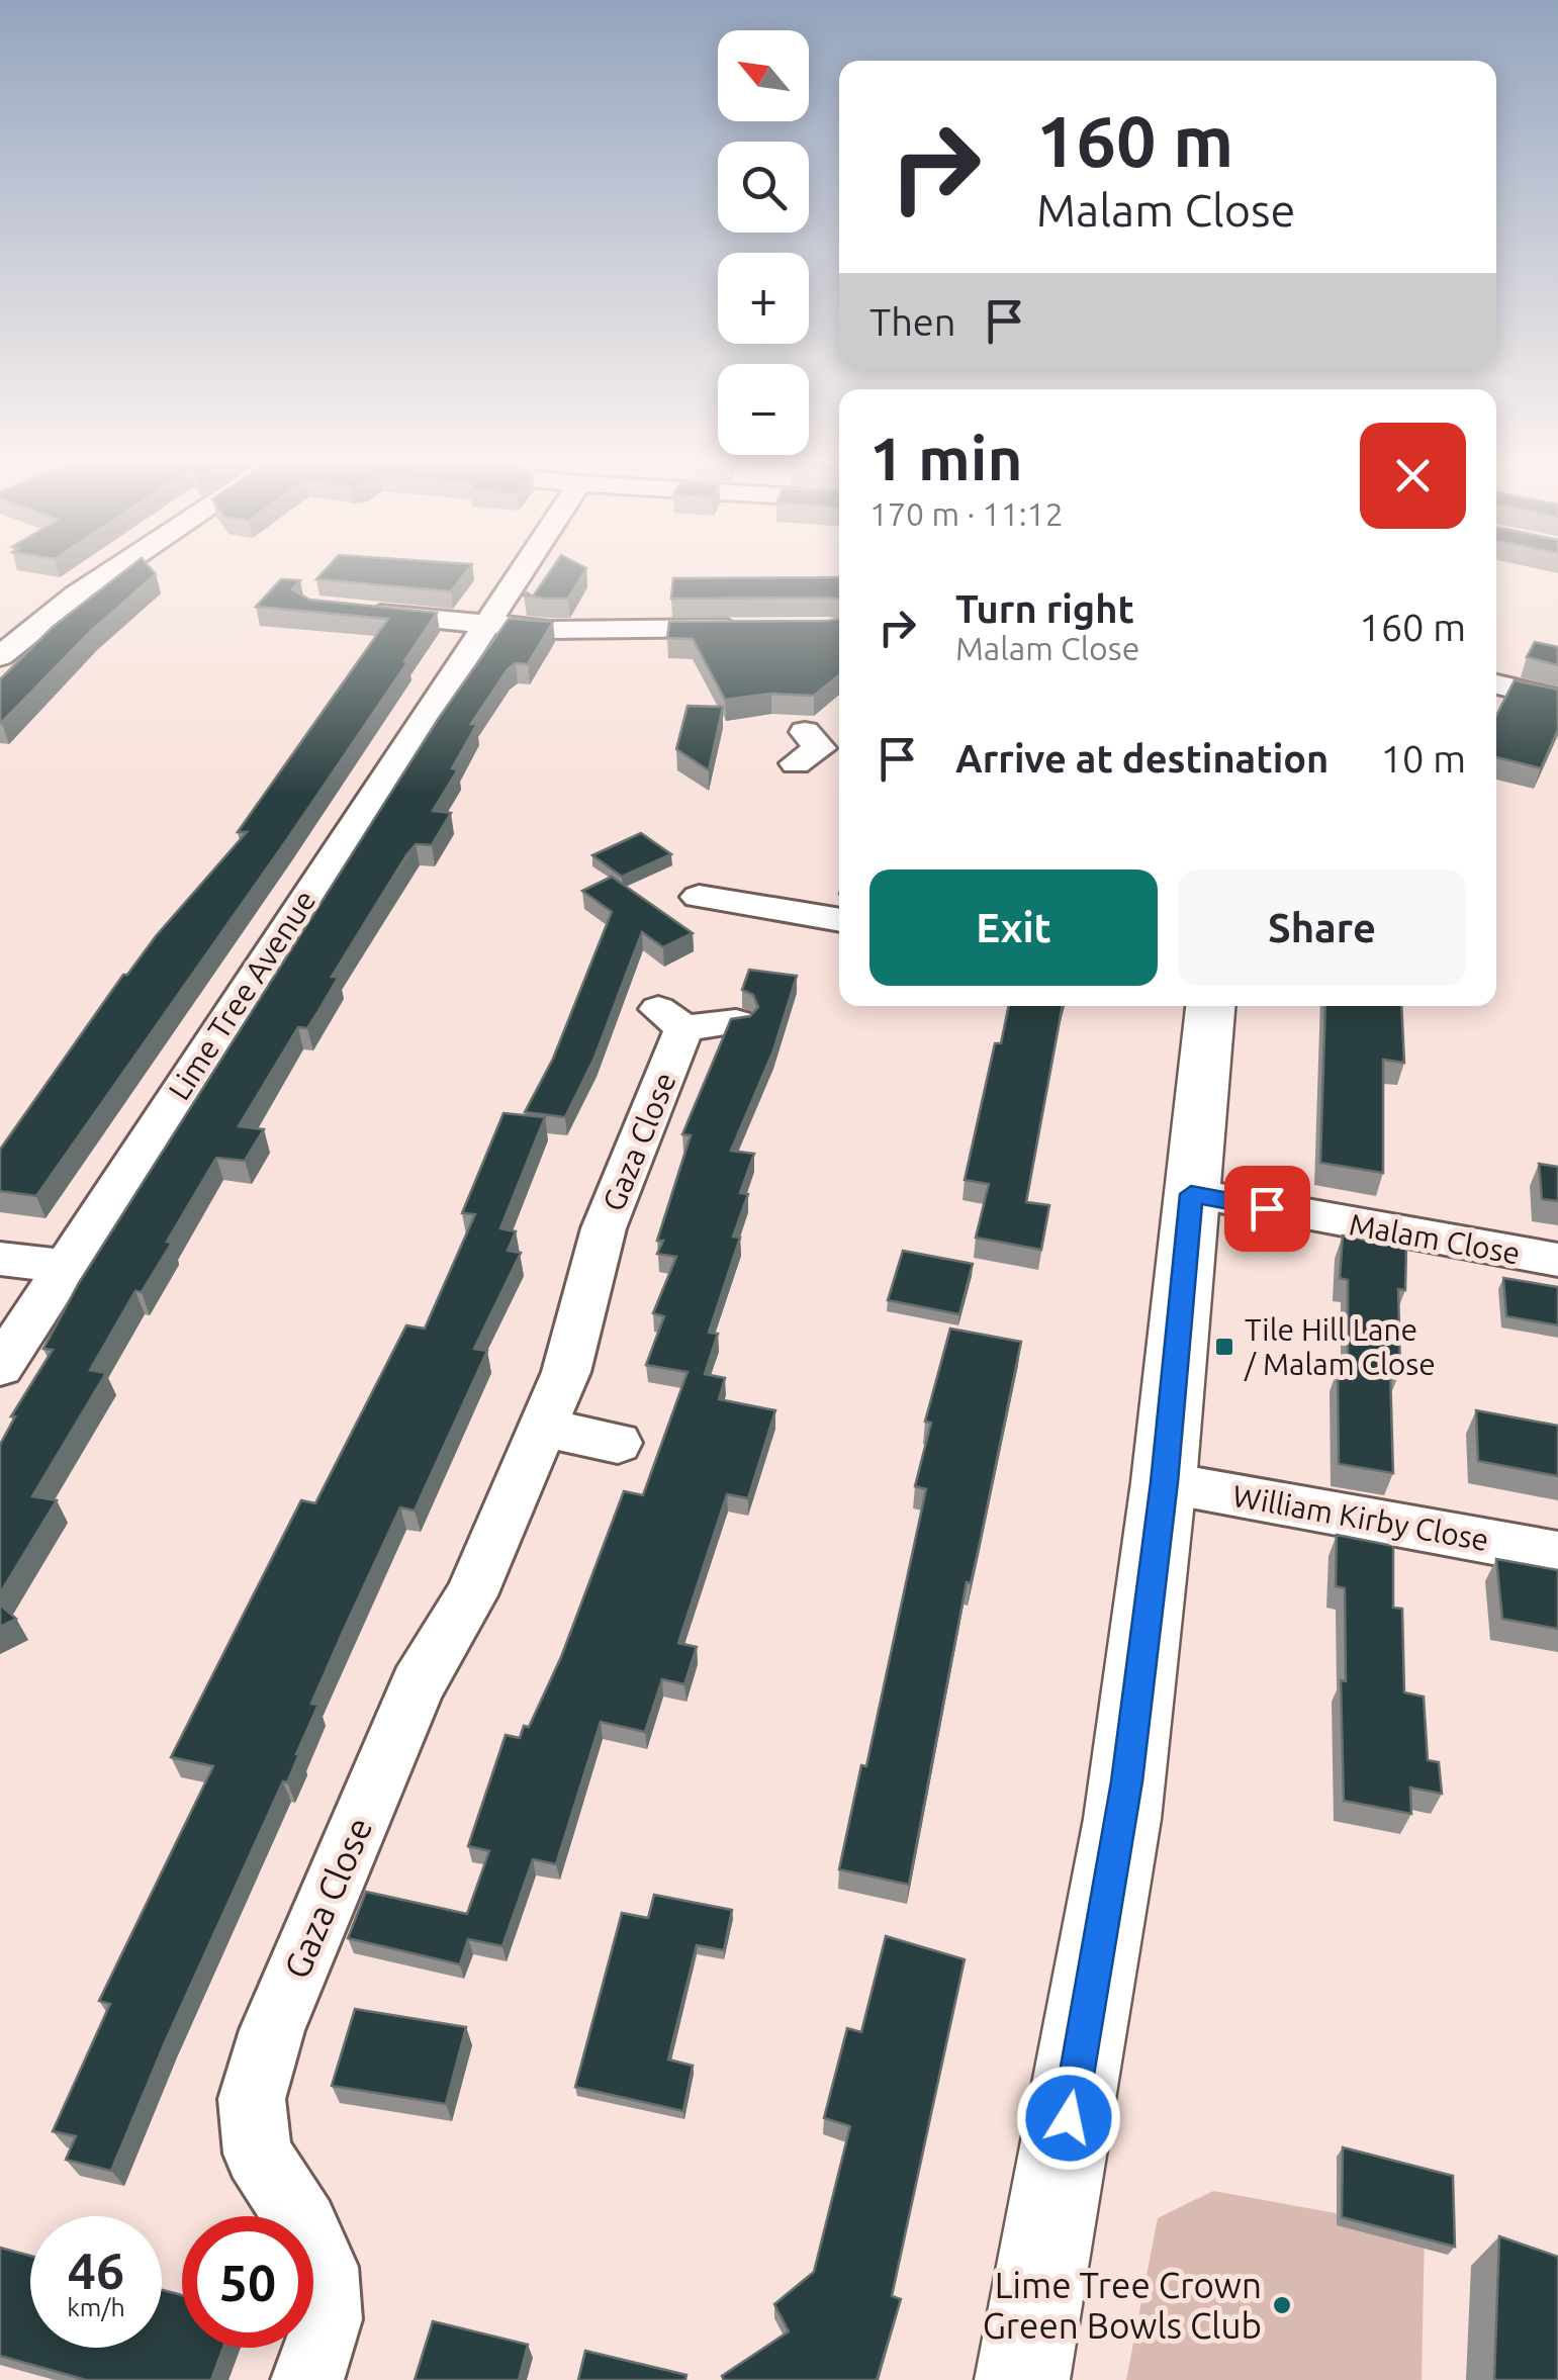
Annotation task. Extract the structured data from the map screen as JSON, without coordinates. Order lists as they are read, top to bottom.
{
  "streets": {
    "street": [
      "Lime Tree Avenue",
      "Gaza Close",
      "Malam Close",
      "William Kirby Close"
    ]
  },
  "places": {
    "transit": ["Tile Hill Lane / Malam Close"],
    "other": ["Lime Tree Crown Green Bowls Club"]
  },
  "north": "top left",
  "page": {
    "map_buttons": ["+", "−"],
    "turn": ["160 m", "Malam Close"],
    "then": "Then",
    "heading": ["1 min", "170 m · 11:12"],
    "list": [
      {
        "name": "Turn right",
        "note": "Malam Close",
        "value": "160 m"
      },
      {
        "name": "Arrive at destination",
        "value": "10 m"
      }
    ],
    "buttons": ["Exit", "Share"],
    "speed": "46 km/h",
    "limit": "50"
  }
}
